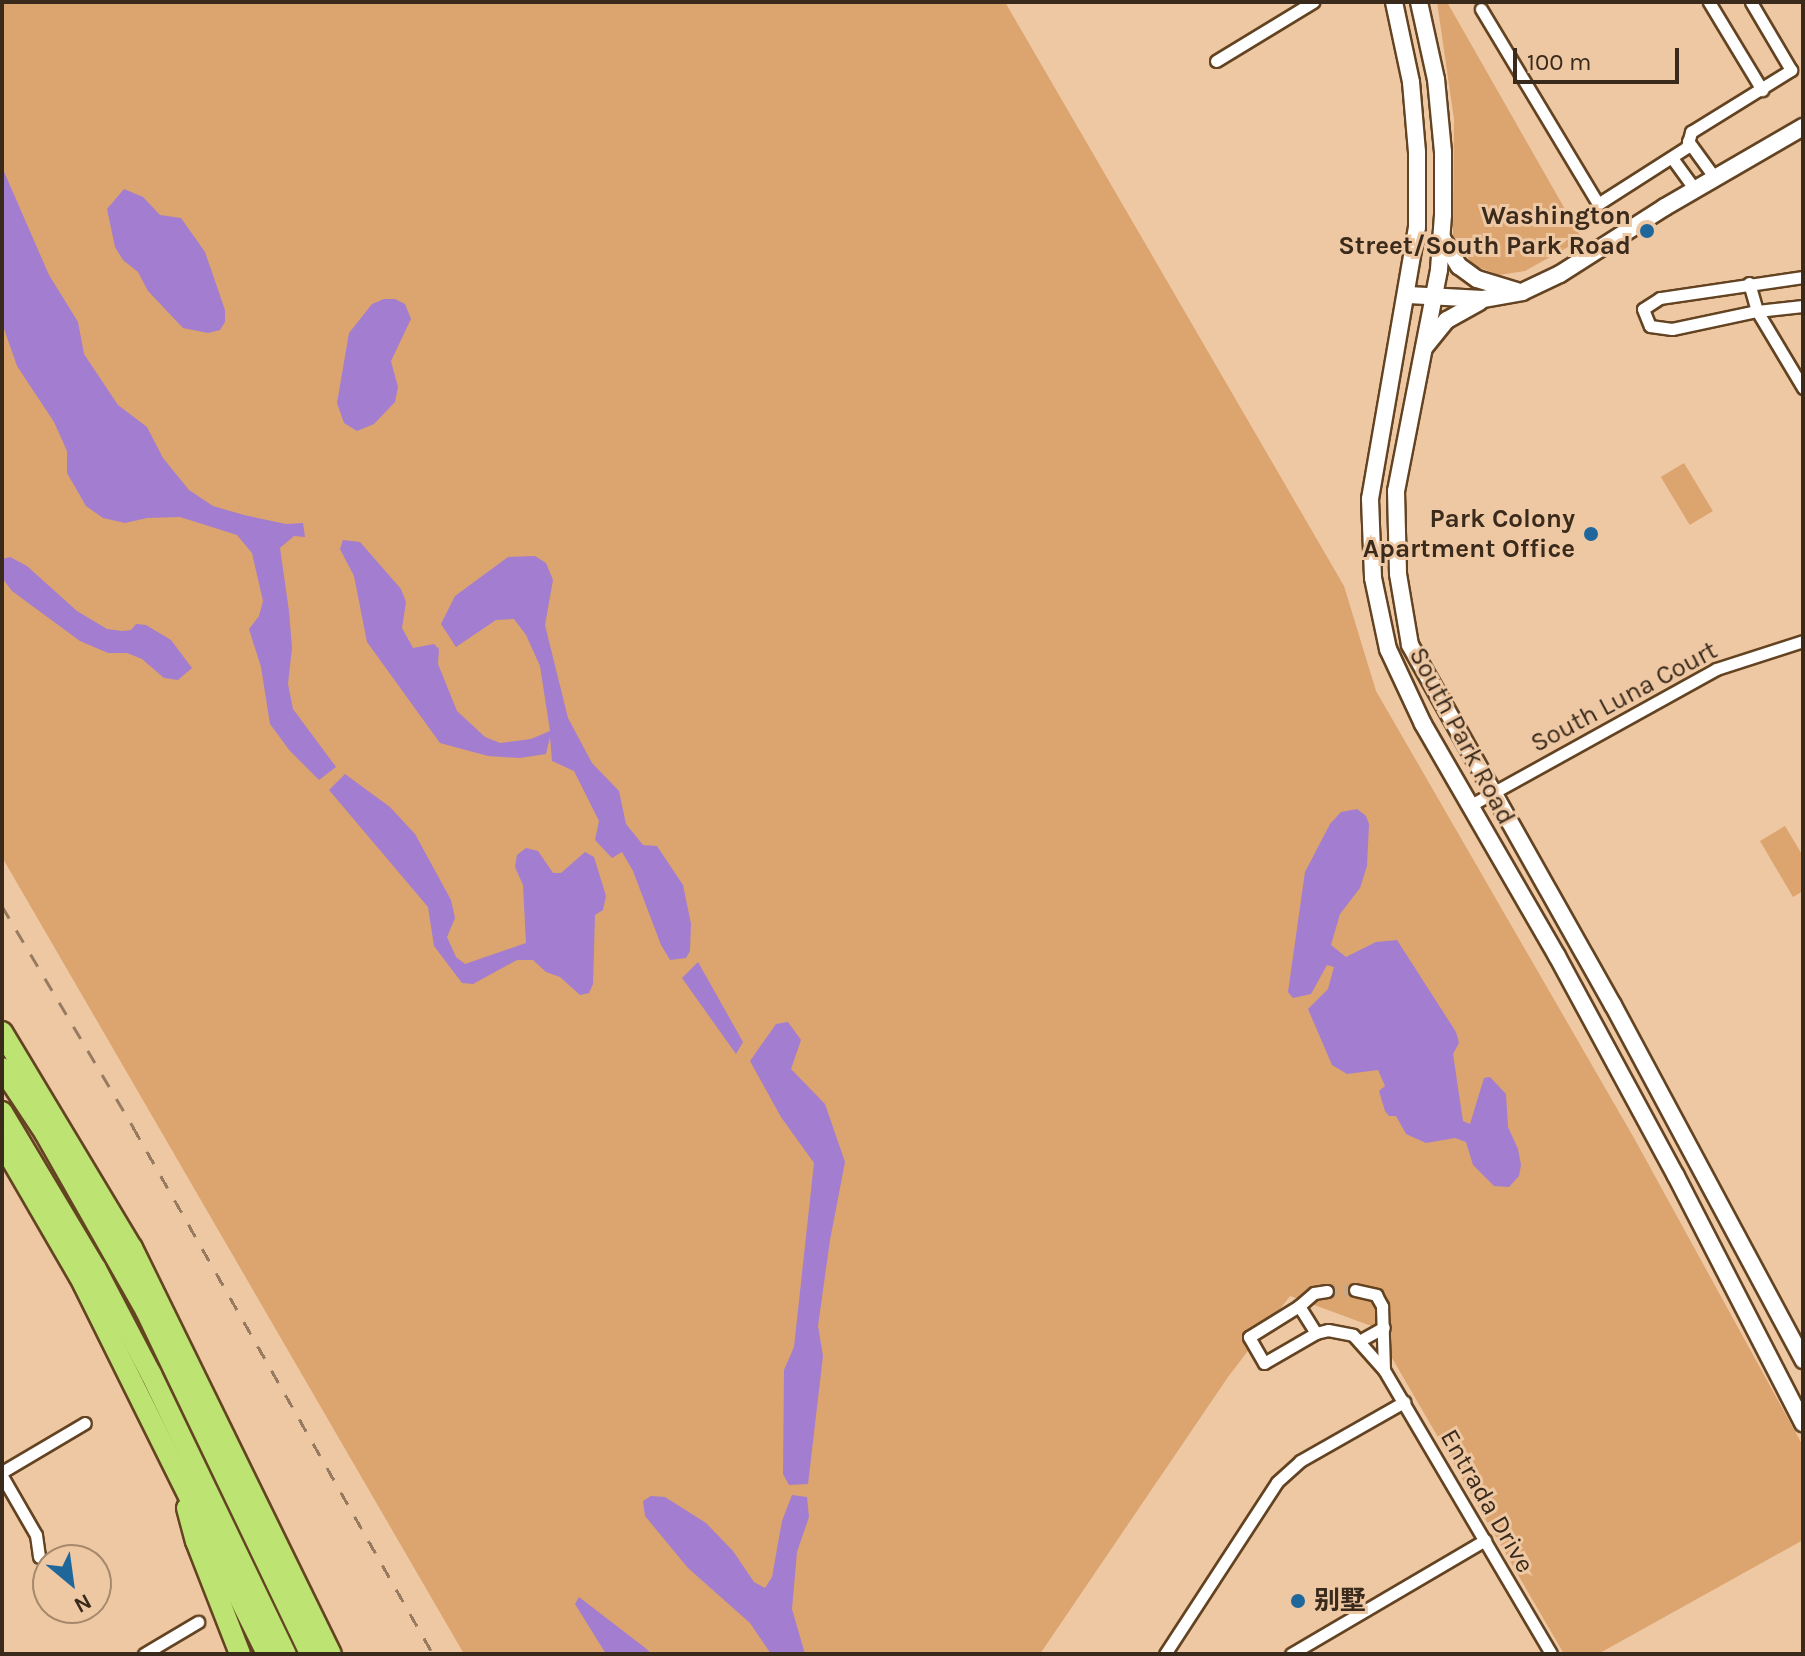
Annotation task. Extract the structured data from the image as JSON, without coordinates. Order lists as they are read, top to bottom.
{
  "streets": {
    "street": ["South Luna Court", "South Park Road", "Entrada Drive"]
  },
  "crossings": [
    ["South Luna Court", "South Park Road"]
  ],
  "places": ["Washington Street/South Park Road", "Park Colony Apartment Office", "别墅"],
  "scale_bar": "100 m",
  "north": "bottom right"
}
